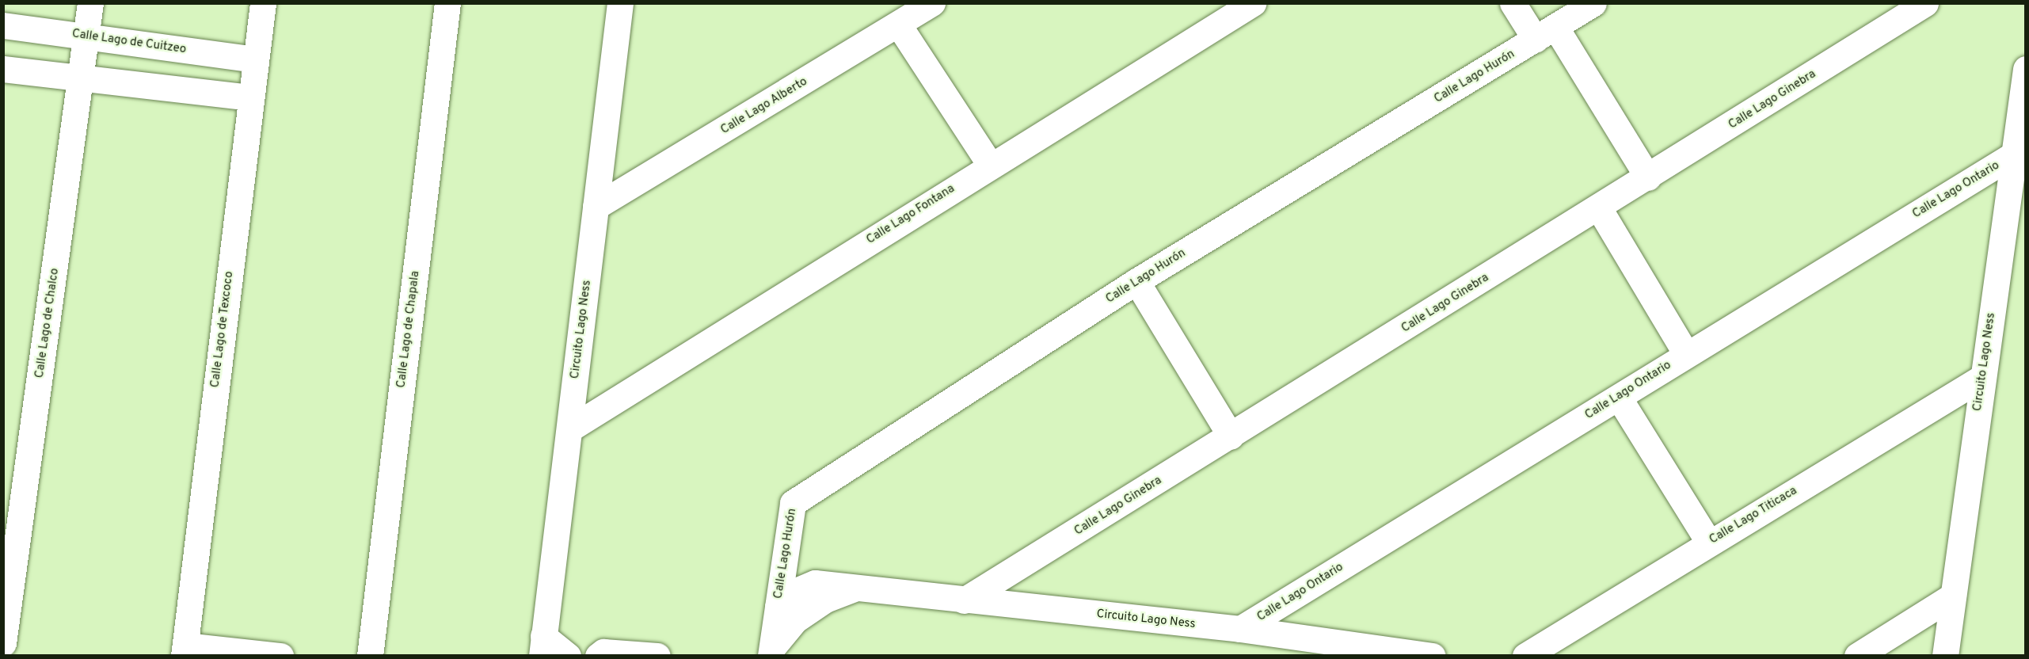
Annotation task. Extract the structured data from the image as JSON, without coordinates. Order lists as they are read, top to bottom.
{
  "streets": {
    "street": [
      "Calle Lago de Cuitzeo",
      "Calle Lago Hurón",
      "Calle Lago Ginebra",
      "Calle Lago Alberto",
      "Calle Lago Ontario",
      "Calle Lago Fontana",
      "Calle Lago de Chalco",
      "Calle Lago de Texcoco",
      "Calle Lago de Chapala",
      "Circuito Lago Ness",
      "Calle Lago Titicaca"
    ]
  },
  "crossings": [
    ["Calle Lago de Cuitzeo", "Calle Lago de Chalco"],
    ["Calle Lago de Cuitzeo", "Calle Lago de Texcoco"],
    ["Calle Lago Hurón", "Circuito Lago Ness"],
    ["Calle Lago Ginebra", "Circuito Lago Ness"],
    ["Calle Lago Alberto", "Circuito Lago Ness"],
    ["Calle Lago Ontario", "Circuito Lago Ness"],
    ["Calle Lago Fontana", "Circuito Lago Ness"],
    ["Circuito Lago Ness", "Calle Lago Titicaca"]
  ]
}
